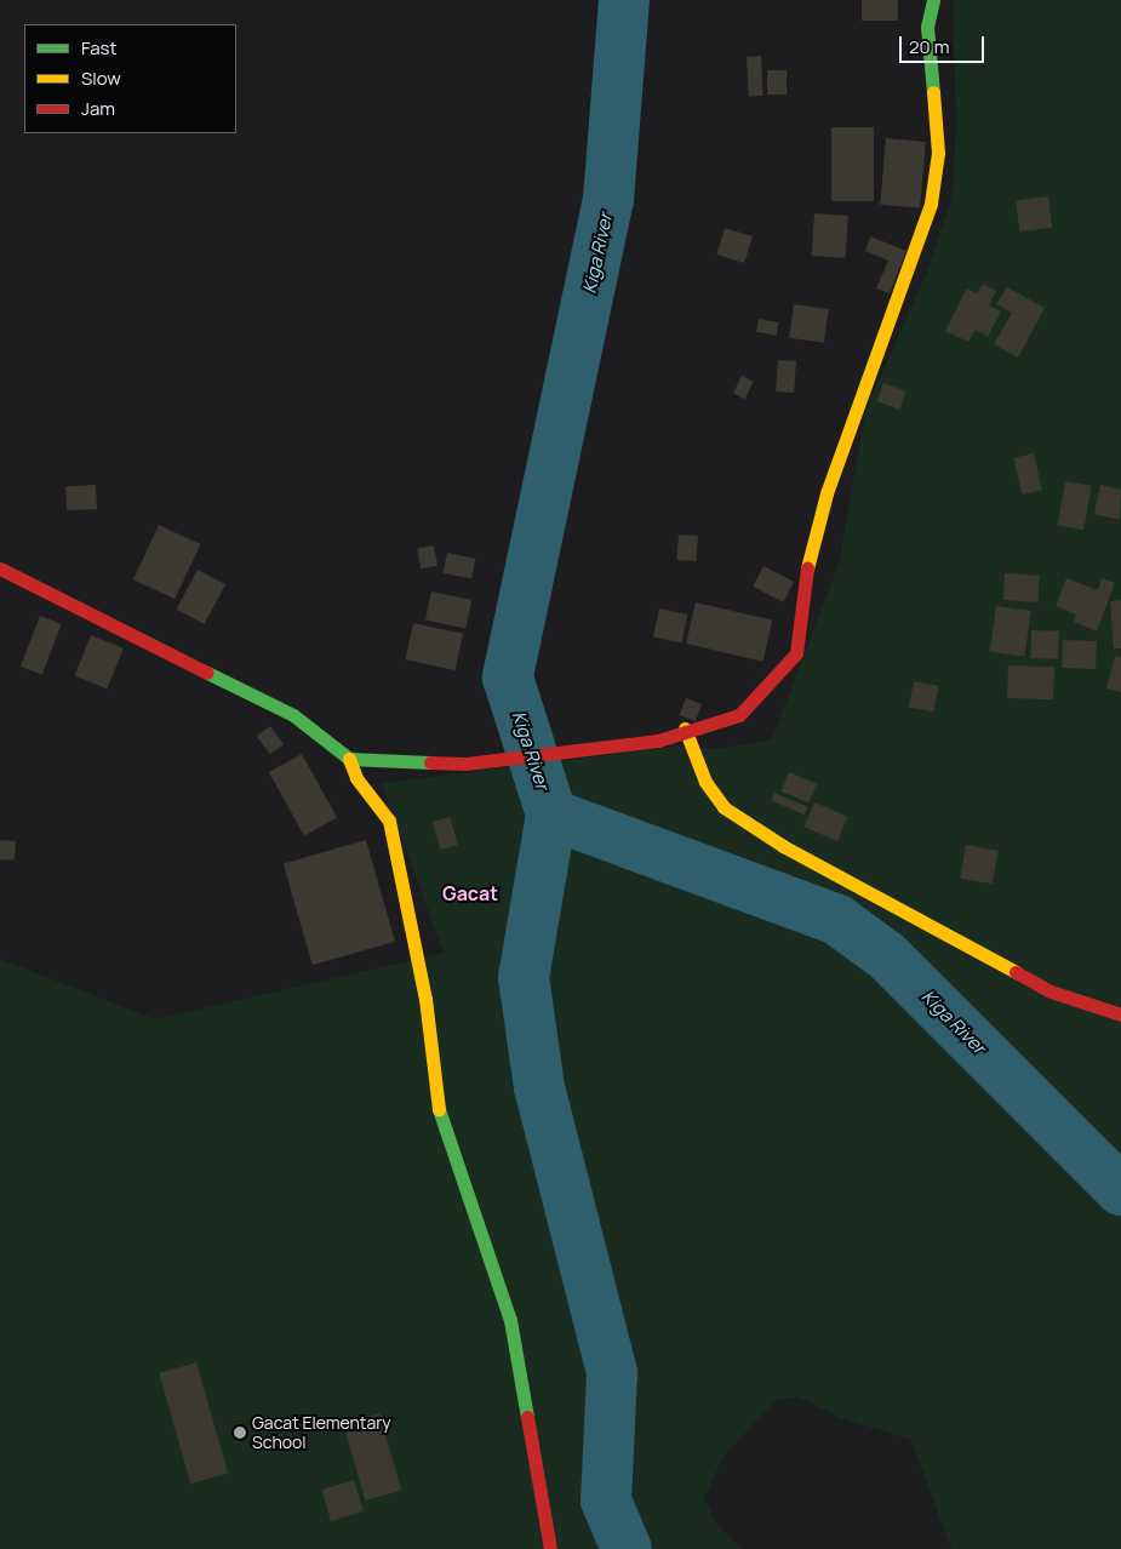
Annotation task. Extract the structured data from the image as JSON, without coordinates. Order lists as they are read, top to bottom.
{
  "districts": ["Gacat"],
  "water": ["Kiga River"],
  "places": ["Gacat Elementary School"],
  "legend": ["Fast", "Slow", "Jam"],
  "scale_bar": "20 m"
}
